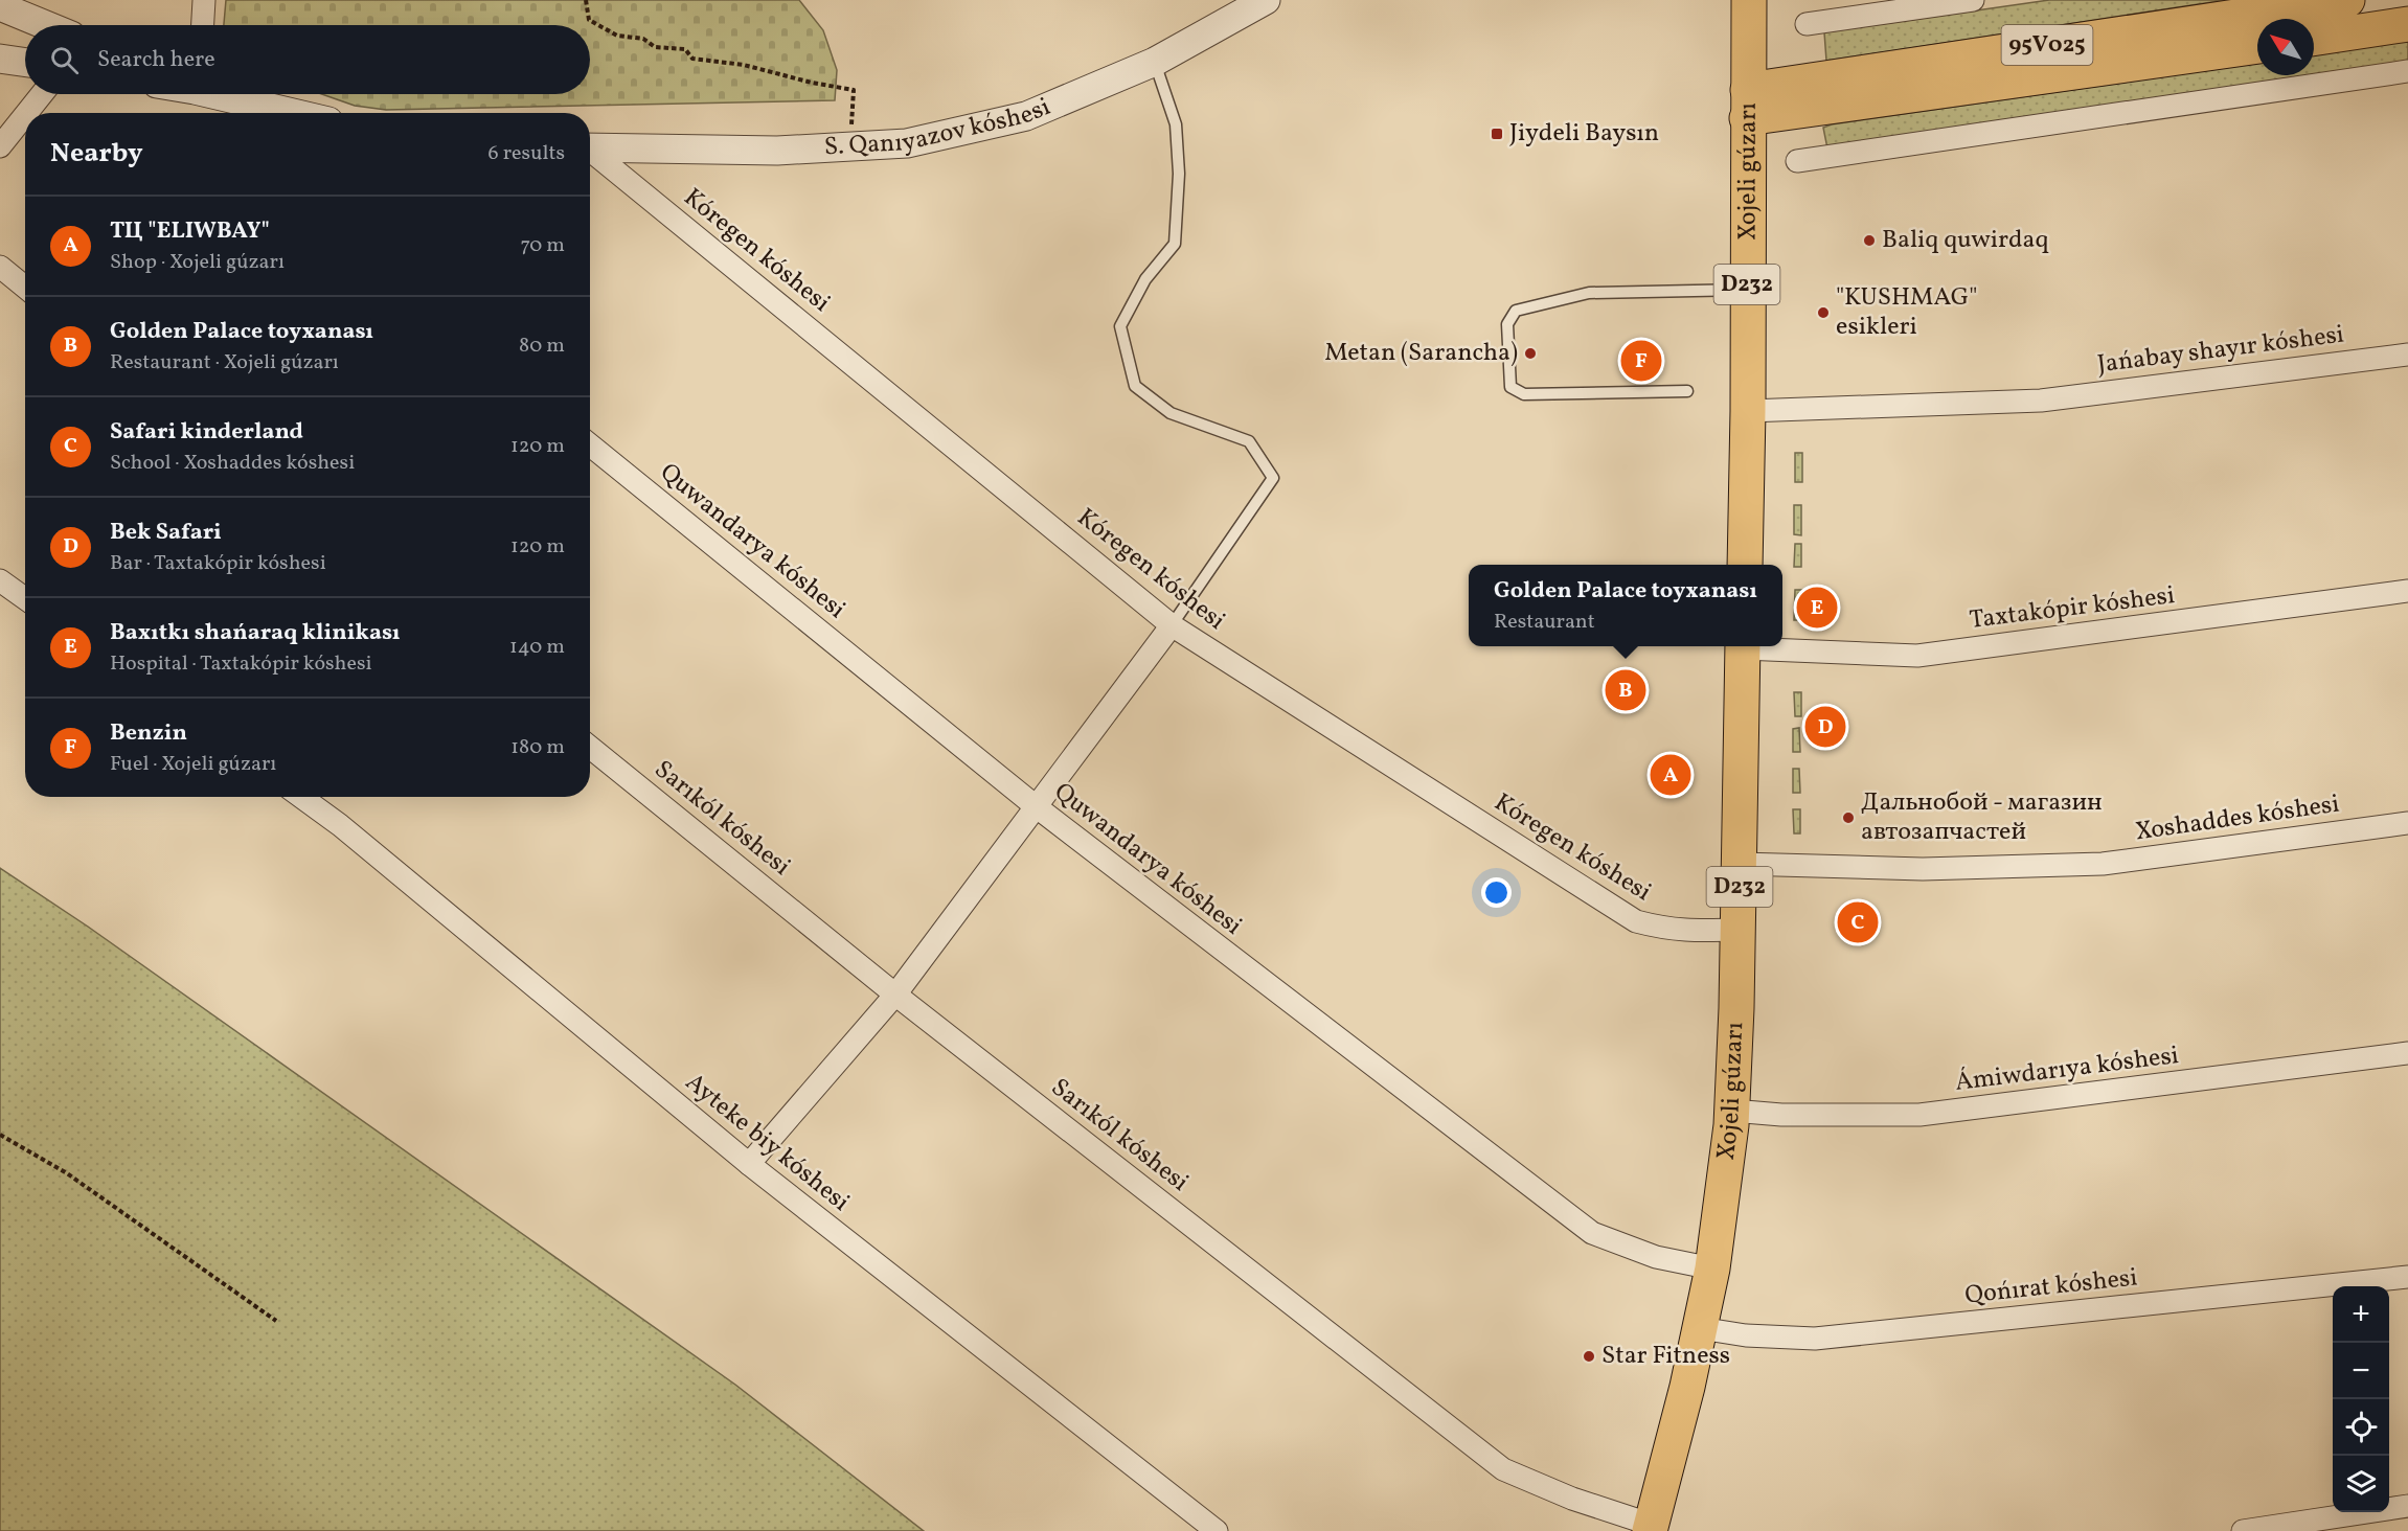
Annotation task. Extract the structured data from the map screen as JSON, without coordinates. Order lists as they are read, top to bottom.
{
  "streets": {
    "main road": ["95V025", "Xojeli gúzarı", "D232"],
    "street": [
      "S. Qanıyazov kóshesi",
      "Kóregen kóshesi",
      "Jańabay shayır kóshesi",
      "Quwandarya kóshesi",
      "Taxtakópir kóshesi",
      "Sarıkól kóshesi",
      "Xoshaddes kóshesi",
      "Ámiwdarıya kóshesi",
      "Ayteke biy kóshesi",
      "Qońırat kóshesi"
    ]
  },
  "crossings": [
    ["95V025", "Xojeli gúzarı"],
    ["Xojeli gúzarı", "Kóregen kóshesi"],
    ["Xojeli gúzarı", "Jańabay shayır kóshesi"],
    ["Xojeli gúzarı", "Quwandarya kóshesi"],
    ["Xojeli gúzarı", "Sarıkól kóshesi"],
    ["Xojeli gúzarı", "Xoshaddes kóshesi"],
    ["Xojeli gúzarı", "Ámiwdarıya kóshesi"],
    ["Xojeli gúzarı", "Qońırat kóshesi"]
  ],
  "places": {
    "transit": ["Jiydeli Baysın"],
    "other": [
      "Baliq quwirdaq",
      "\"KUSHMAG\" esikleri",
      "Metan (Sarancha)",
      "Дальнобой - магазин автозапчастей",
      "Star Fitness"
    ]
  },
  "north": "top left",
  "page": {
    "search": "Search here",
    "heading": ["Nearby", "6 results"],
    "list": [
      {
        "mark": "A",
        "name": "ТЦ \"ELIWBAY\"",
        "note": "Shop · Xojeli gúzarı",
        "value": "70 m"
      },
      {
        "mark": "B",
        "name": "Golden Palace toyxanası",
        "note": "Restaurant · Xojeli gúzarı",
        "value": "80 m"
      },
      {
        "mark": "C",
        "name": "Safari kinderland",
        "note": "School · Xoshaddes kóshesi",
        "value": "120 m"
      },
      {
        "mark": "D",
        "name": "Bek Safari",
        "note": "Bar · Taxtakópir kóshesi",
        "value": "120 m"
      },
      {
        "mark": "E",
        "name": "Baxıtkı shańaraq klinikası",
        "note": "Hospital · Taxtakópir kóshesi",
        "value": "140 m"
      },
      {
        "mark": "F",
        "name": "Benzin",
        "note": "Fuel · Xojeli gúzarı",
        "value": "180 m"
      }
    ],
    "pins": [
      "F",
      "E",
      "B",
      "D",
      "A",
      "C"
    ],
    "popup": ["Golden Palace toyxanası", "Restaurant"],
    "map_buttons": ["+", "−"]
  }
}
